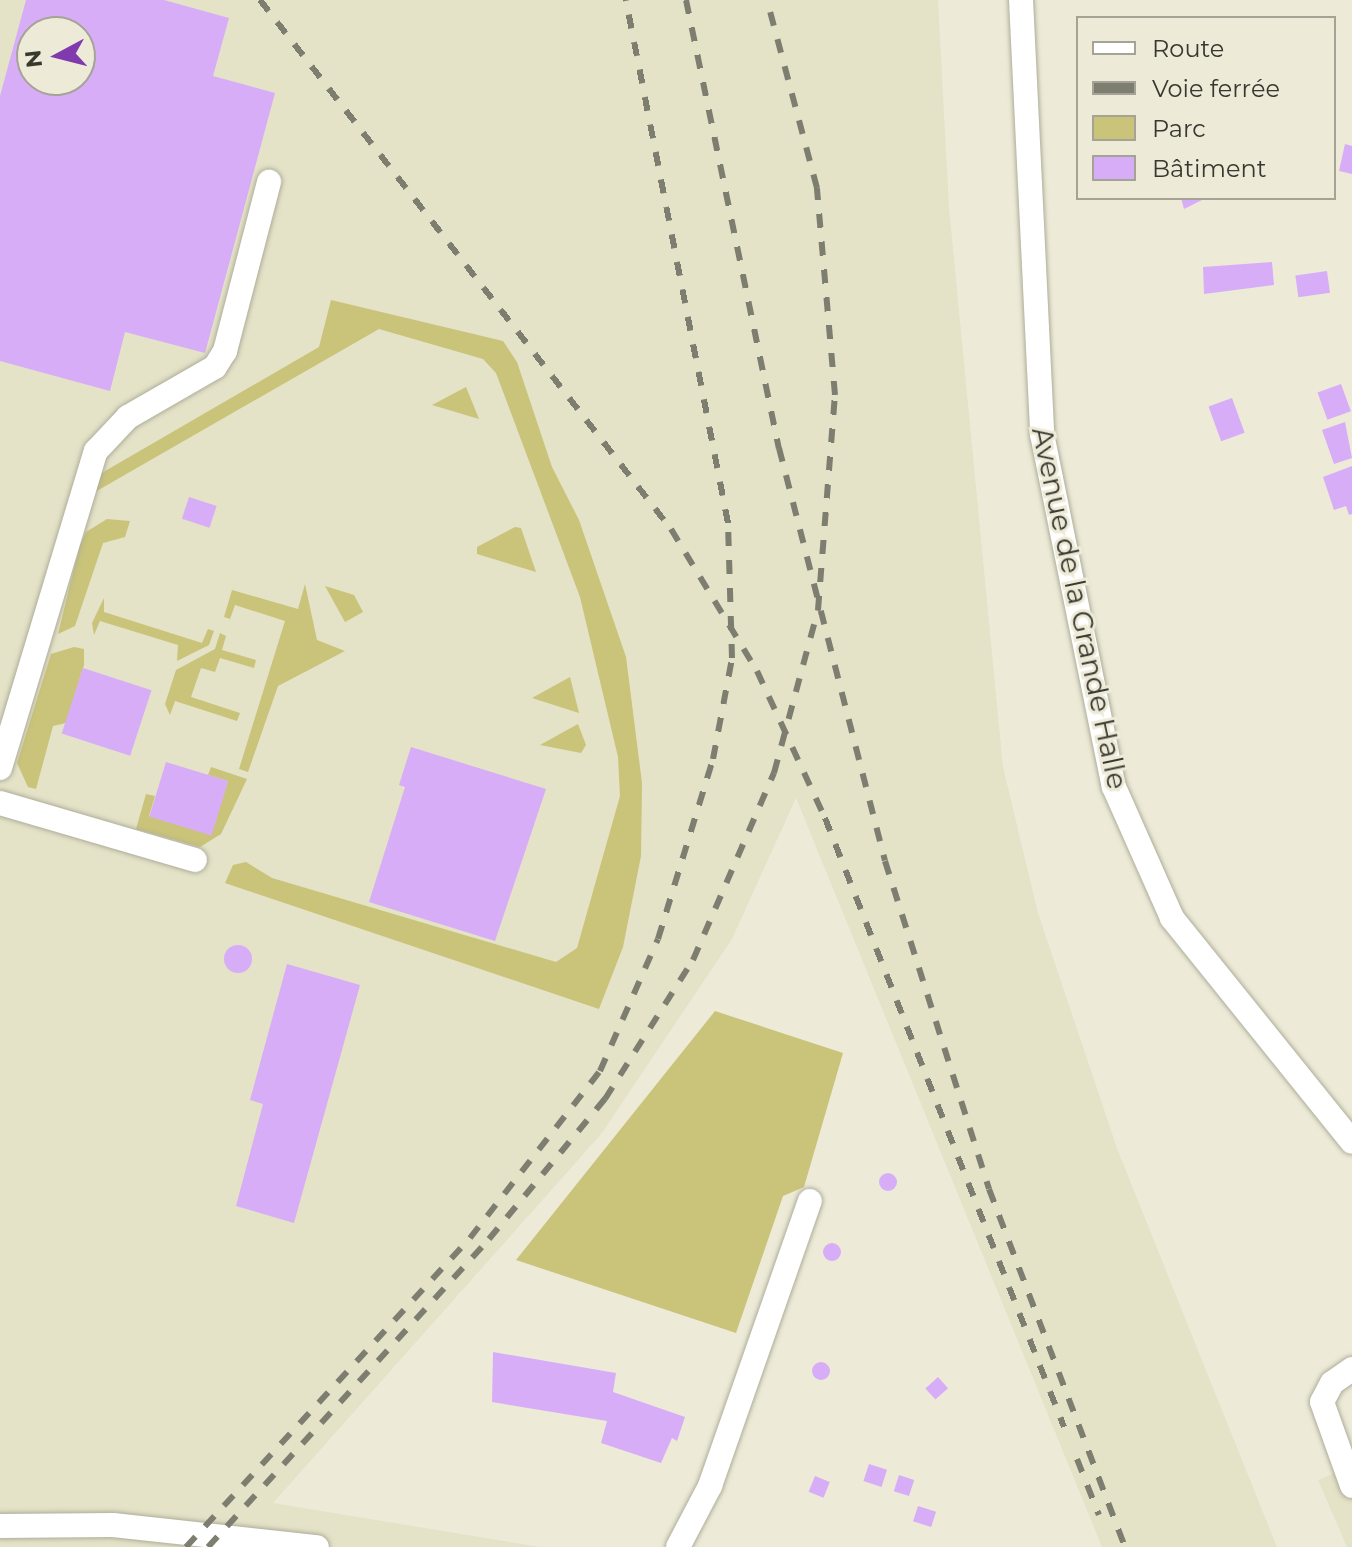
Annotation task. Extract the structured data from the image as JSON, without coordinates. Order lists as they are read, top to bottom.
{
  "streets": {
    "street": ["Avenue de la Grande Halle"]
  },
  "legend": [
    "Route",
    "Voie ferrée",
    "Parc",
    "Bâtiment"
  ],
  "north": "left"
}
